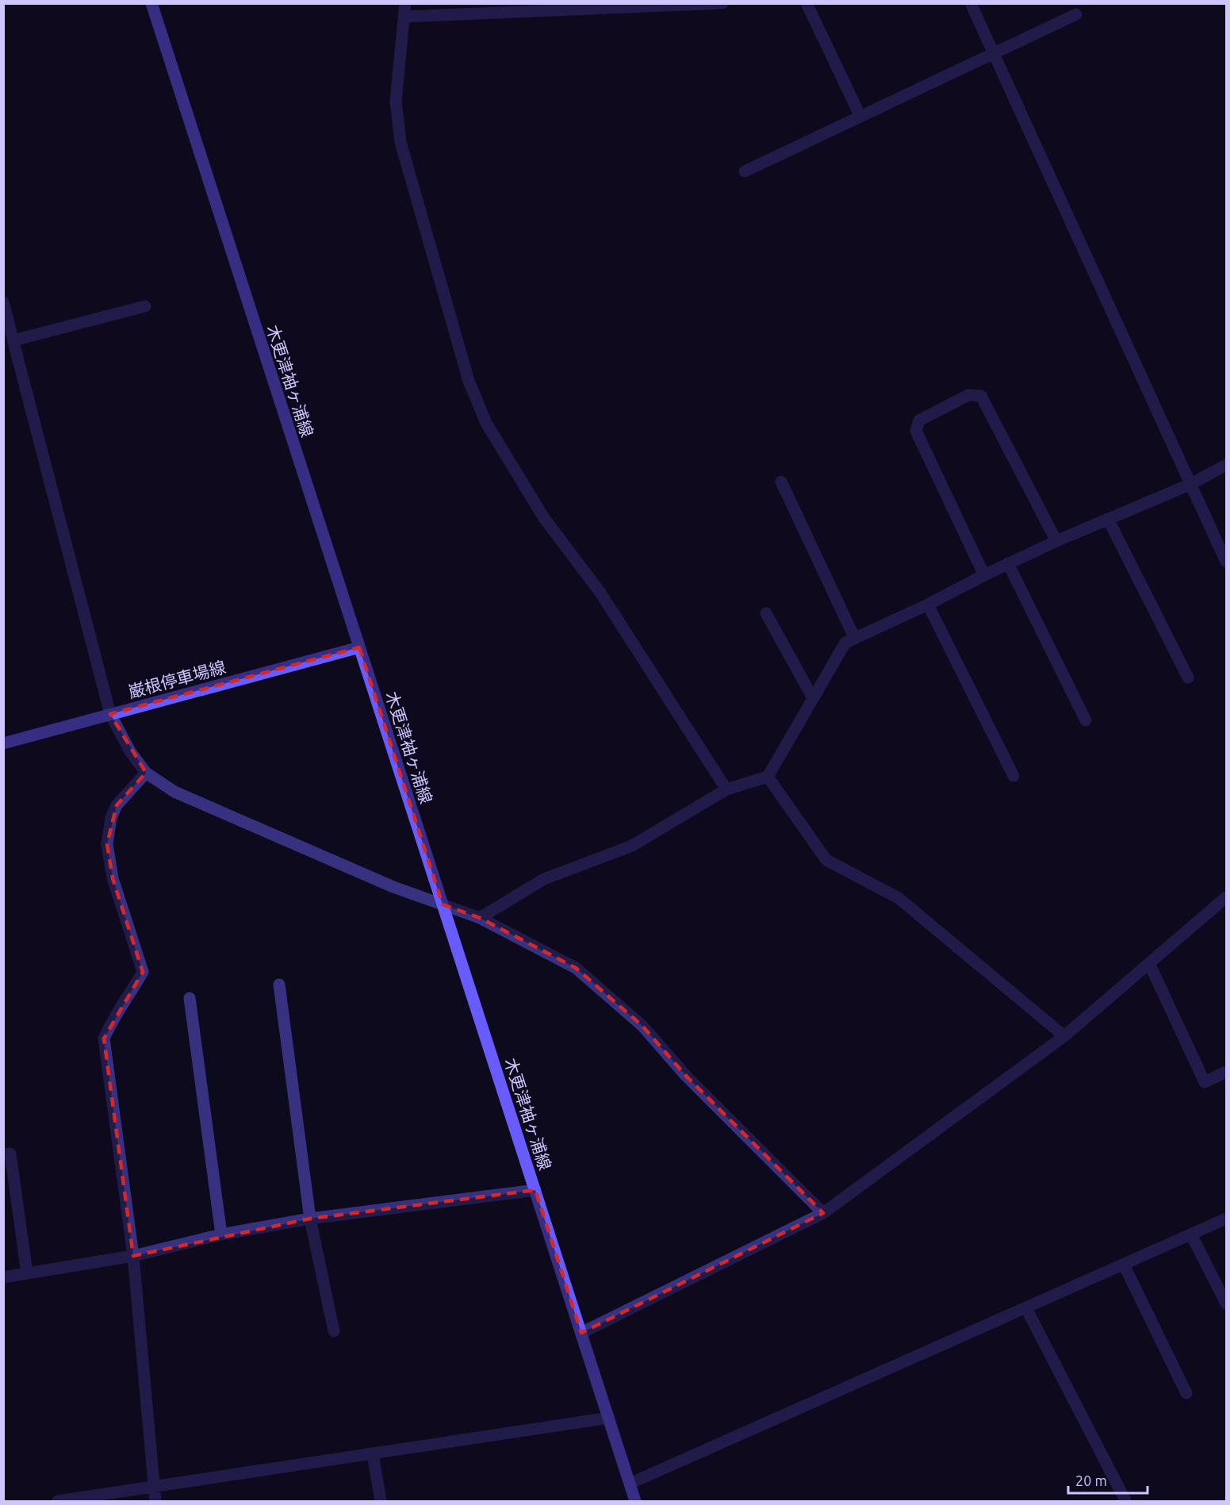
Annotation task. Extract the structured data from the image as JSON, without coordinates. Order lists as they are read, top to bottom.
{
  "streets": {
    "main road": ["木更津袖ヶ浦線", "巌根停車場線"]
  },
  "crossings": [
    ["木更津袖ヶ浦線", "巌根停車場線"]
  ],
  "scale_bar": "20 m"
}
